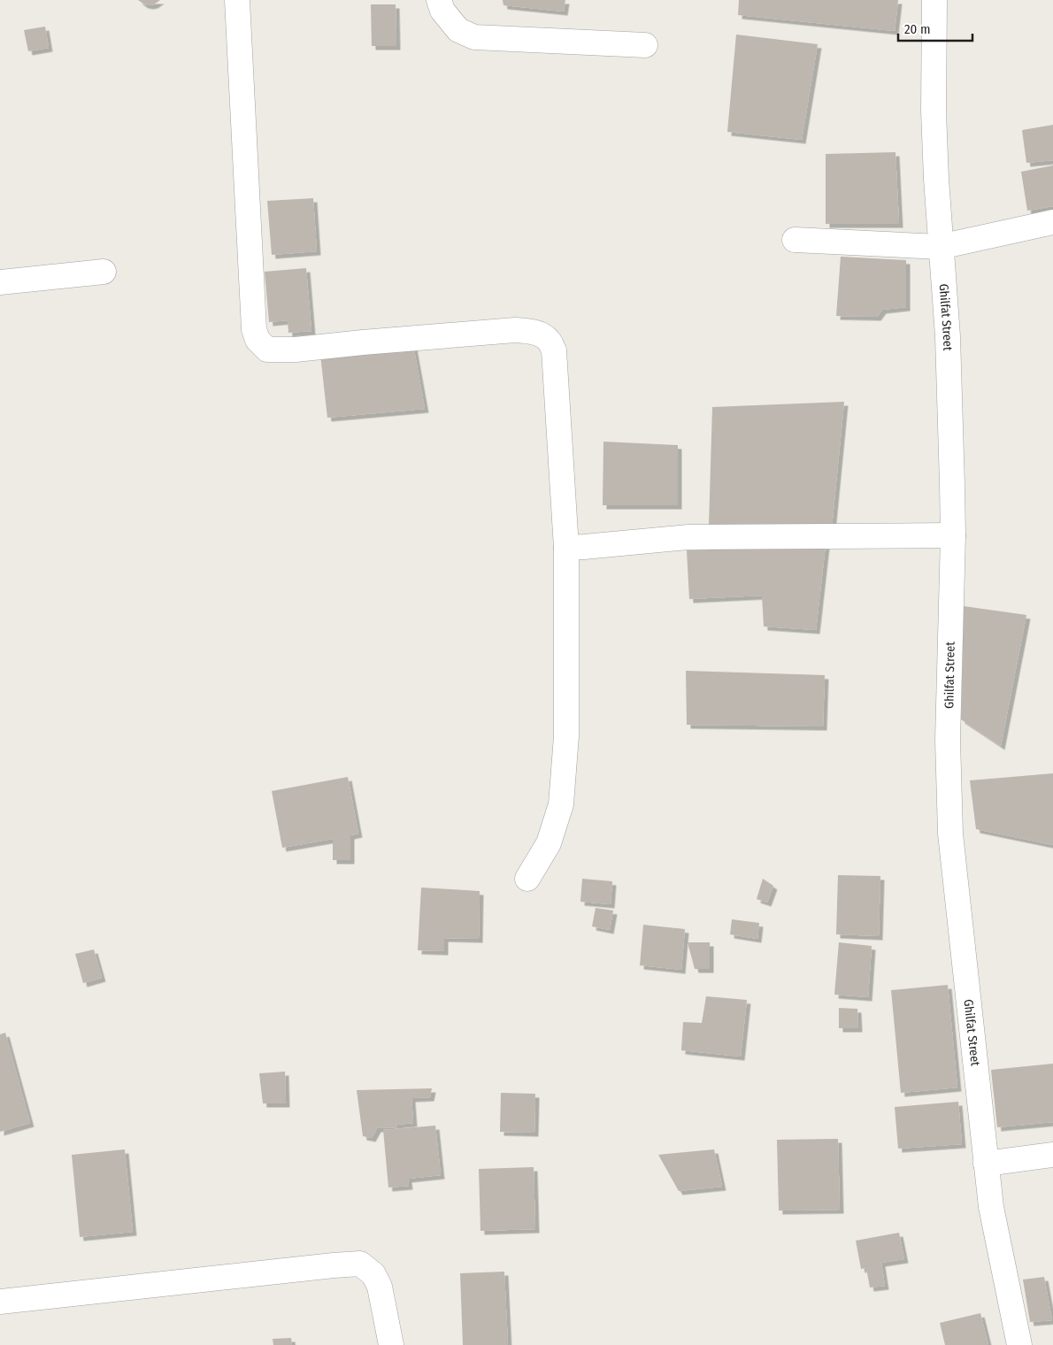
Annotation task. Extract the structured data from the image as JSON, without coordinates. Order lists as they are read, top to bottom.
{
  "streets": {
    "street": ["Ghilfat Street"]
  },
  "scale_bar": "20 m"
}
